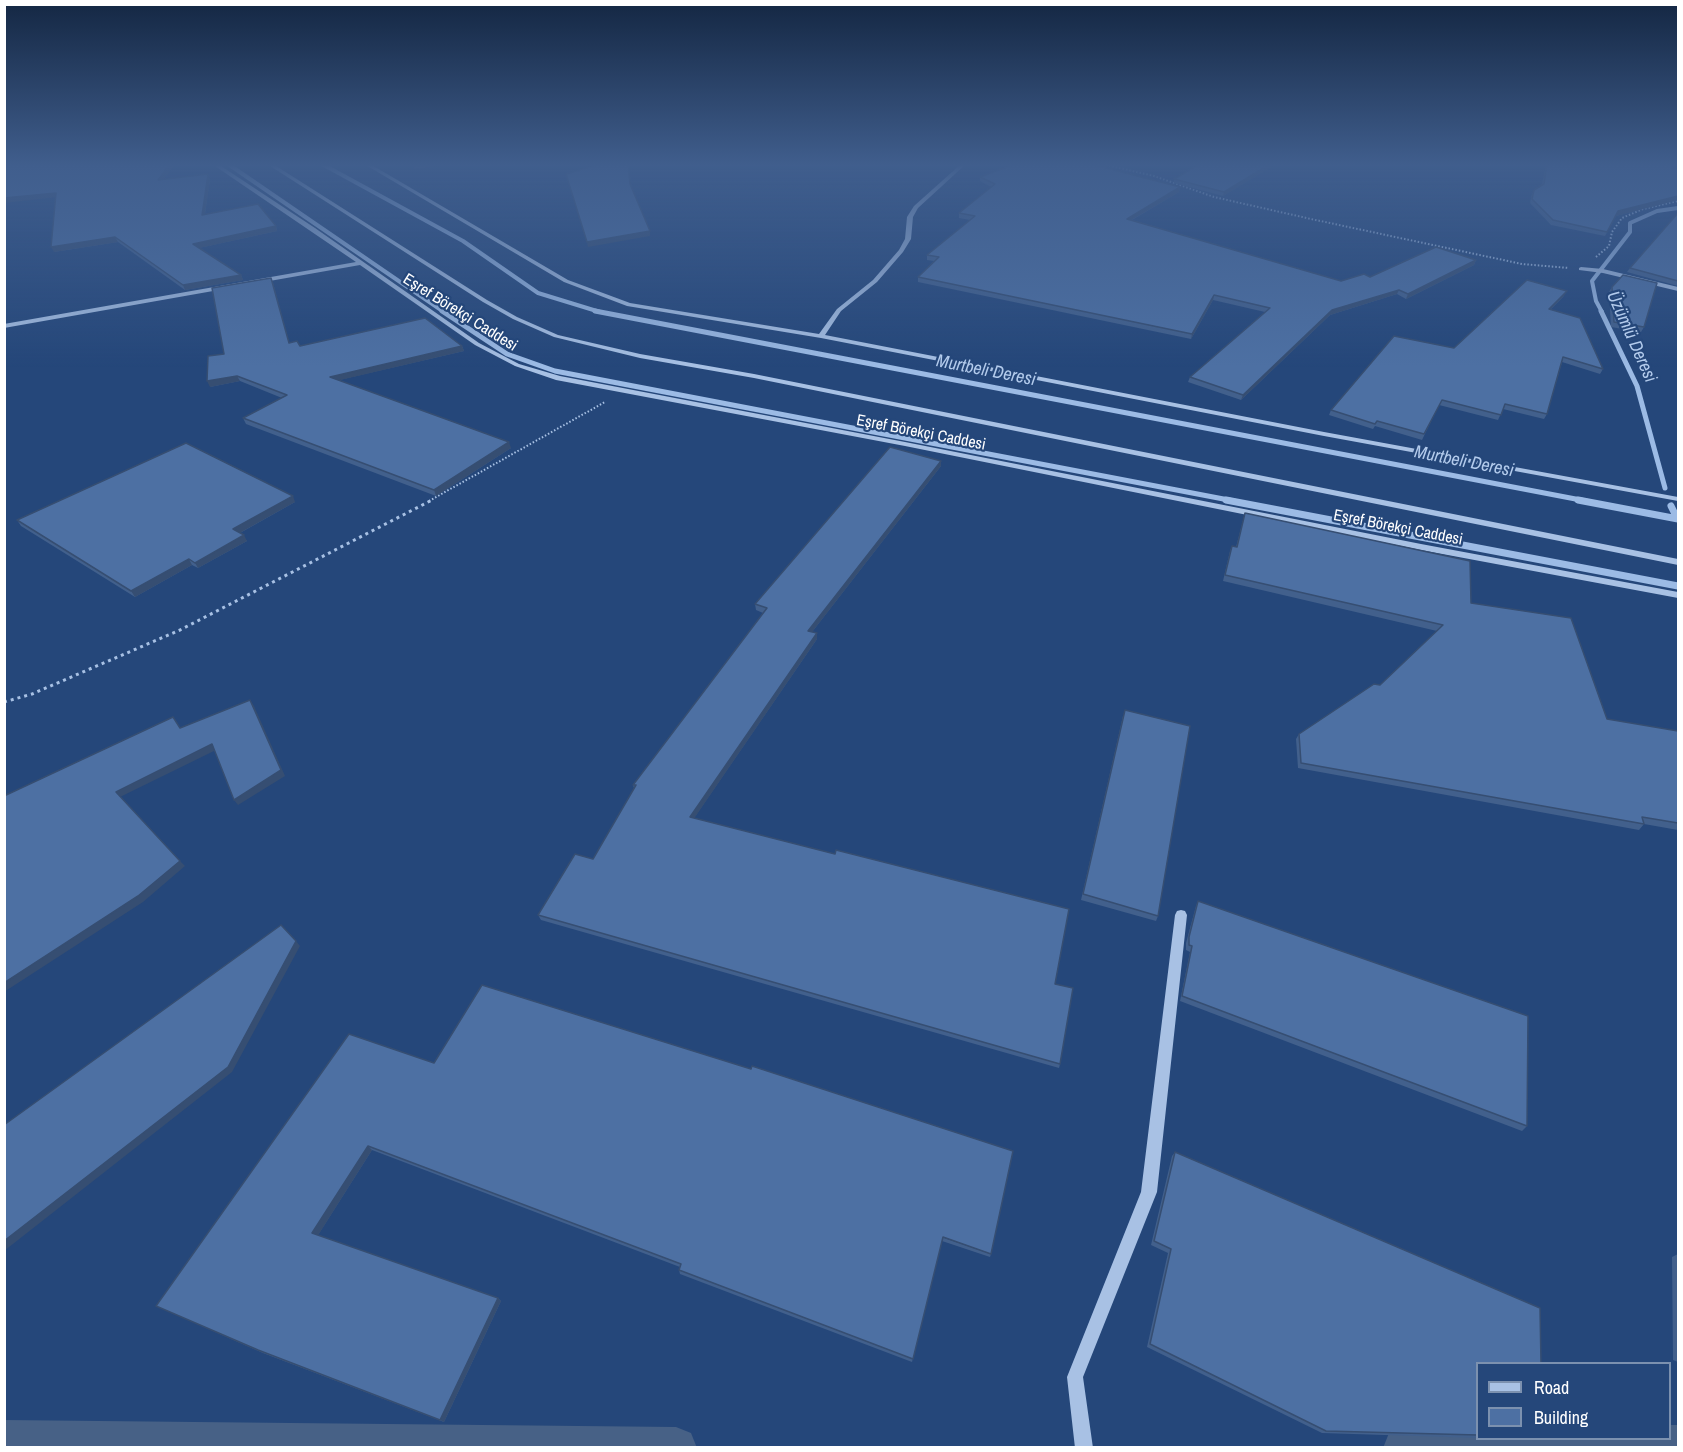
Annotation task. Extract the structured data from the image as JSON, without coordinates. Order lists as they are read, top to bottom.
{
  "streets": {
    "street": ["Eşref Börekçi Caddesi"]
  },
  "water": ["Üzümlü Deresi", "Murtbeli Deresi"],
  "legend": ["Road", "Building"]
}
